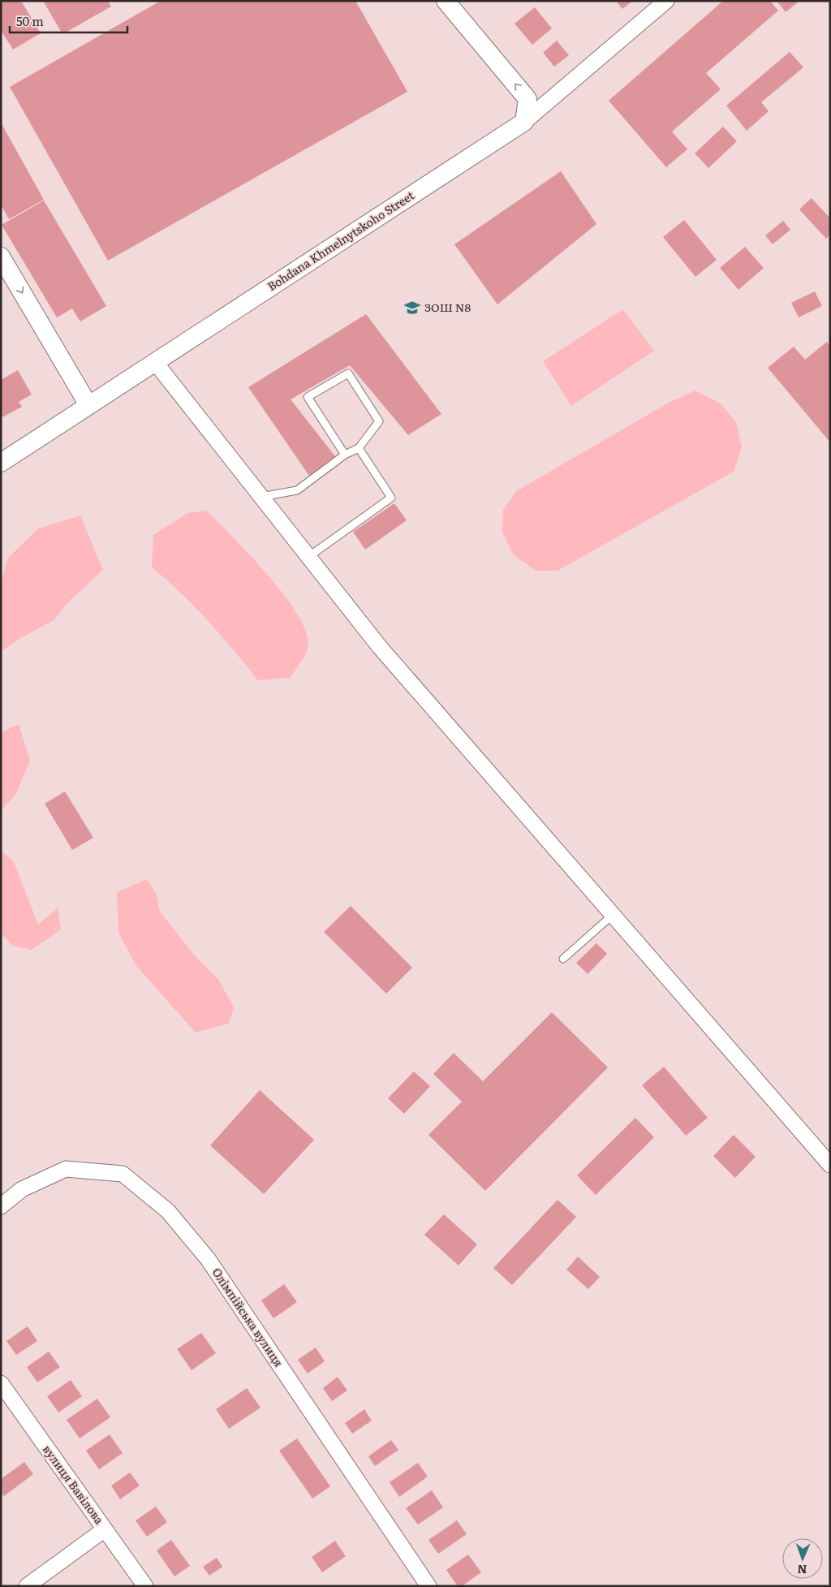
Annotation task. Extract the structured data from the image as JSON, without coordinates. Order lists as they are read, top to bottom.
{
  "streets": {
    "street": ["Bohdana Khmelnytskoho Street", "Олімпійська вулиця", "вулиця Вавілова"]
  },
  "places": {
    "school or university": ["ЗОШ N8"]
  },
  "scale_bar": "50 m",
  "north": "bottom"
}
